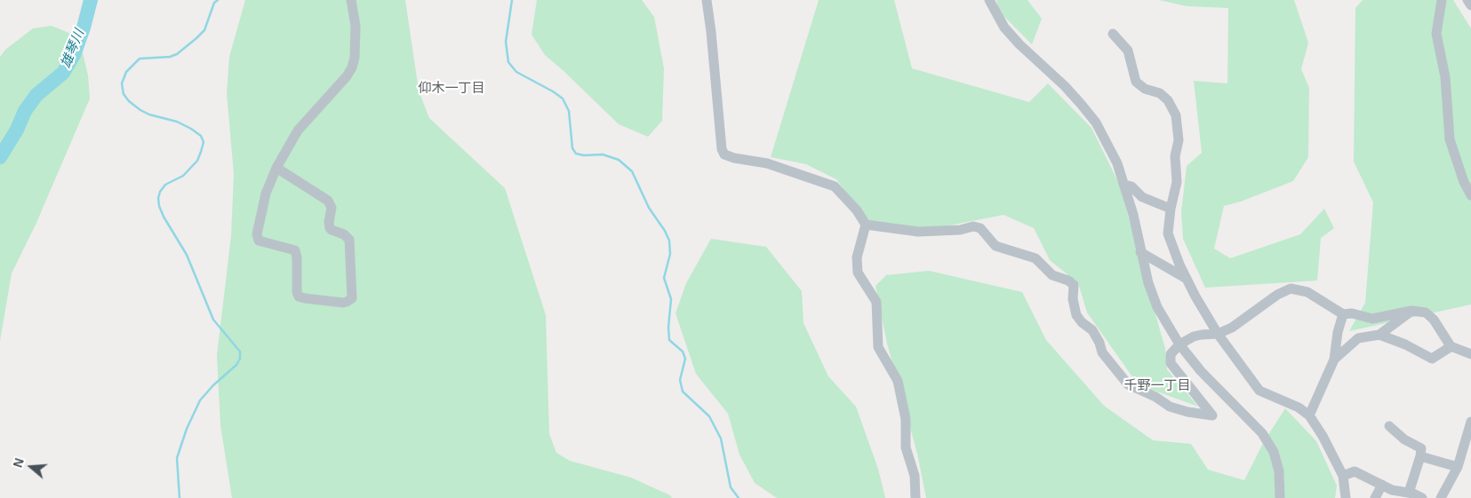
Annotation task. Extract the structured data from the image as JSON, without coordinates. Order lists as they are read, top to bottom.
{
  "districts": ["仰木一丁目", "千野一丁目"],
  "water": ["雄琴川"],
  "north": "left"
}
